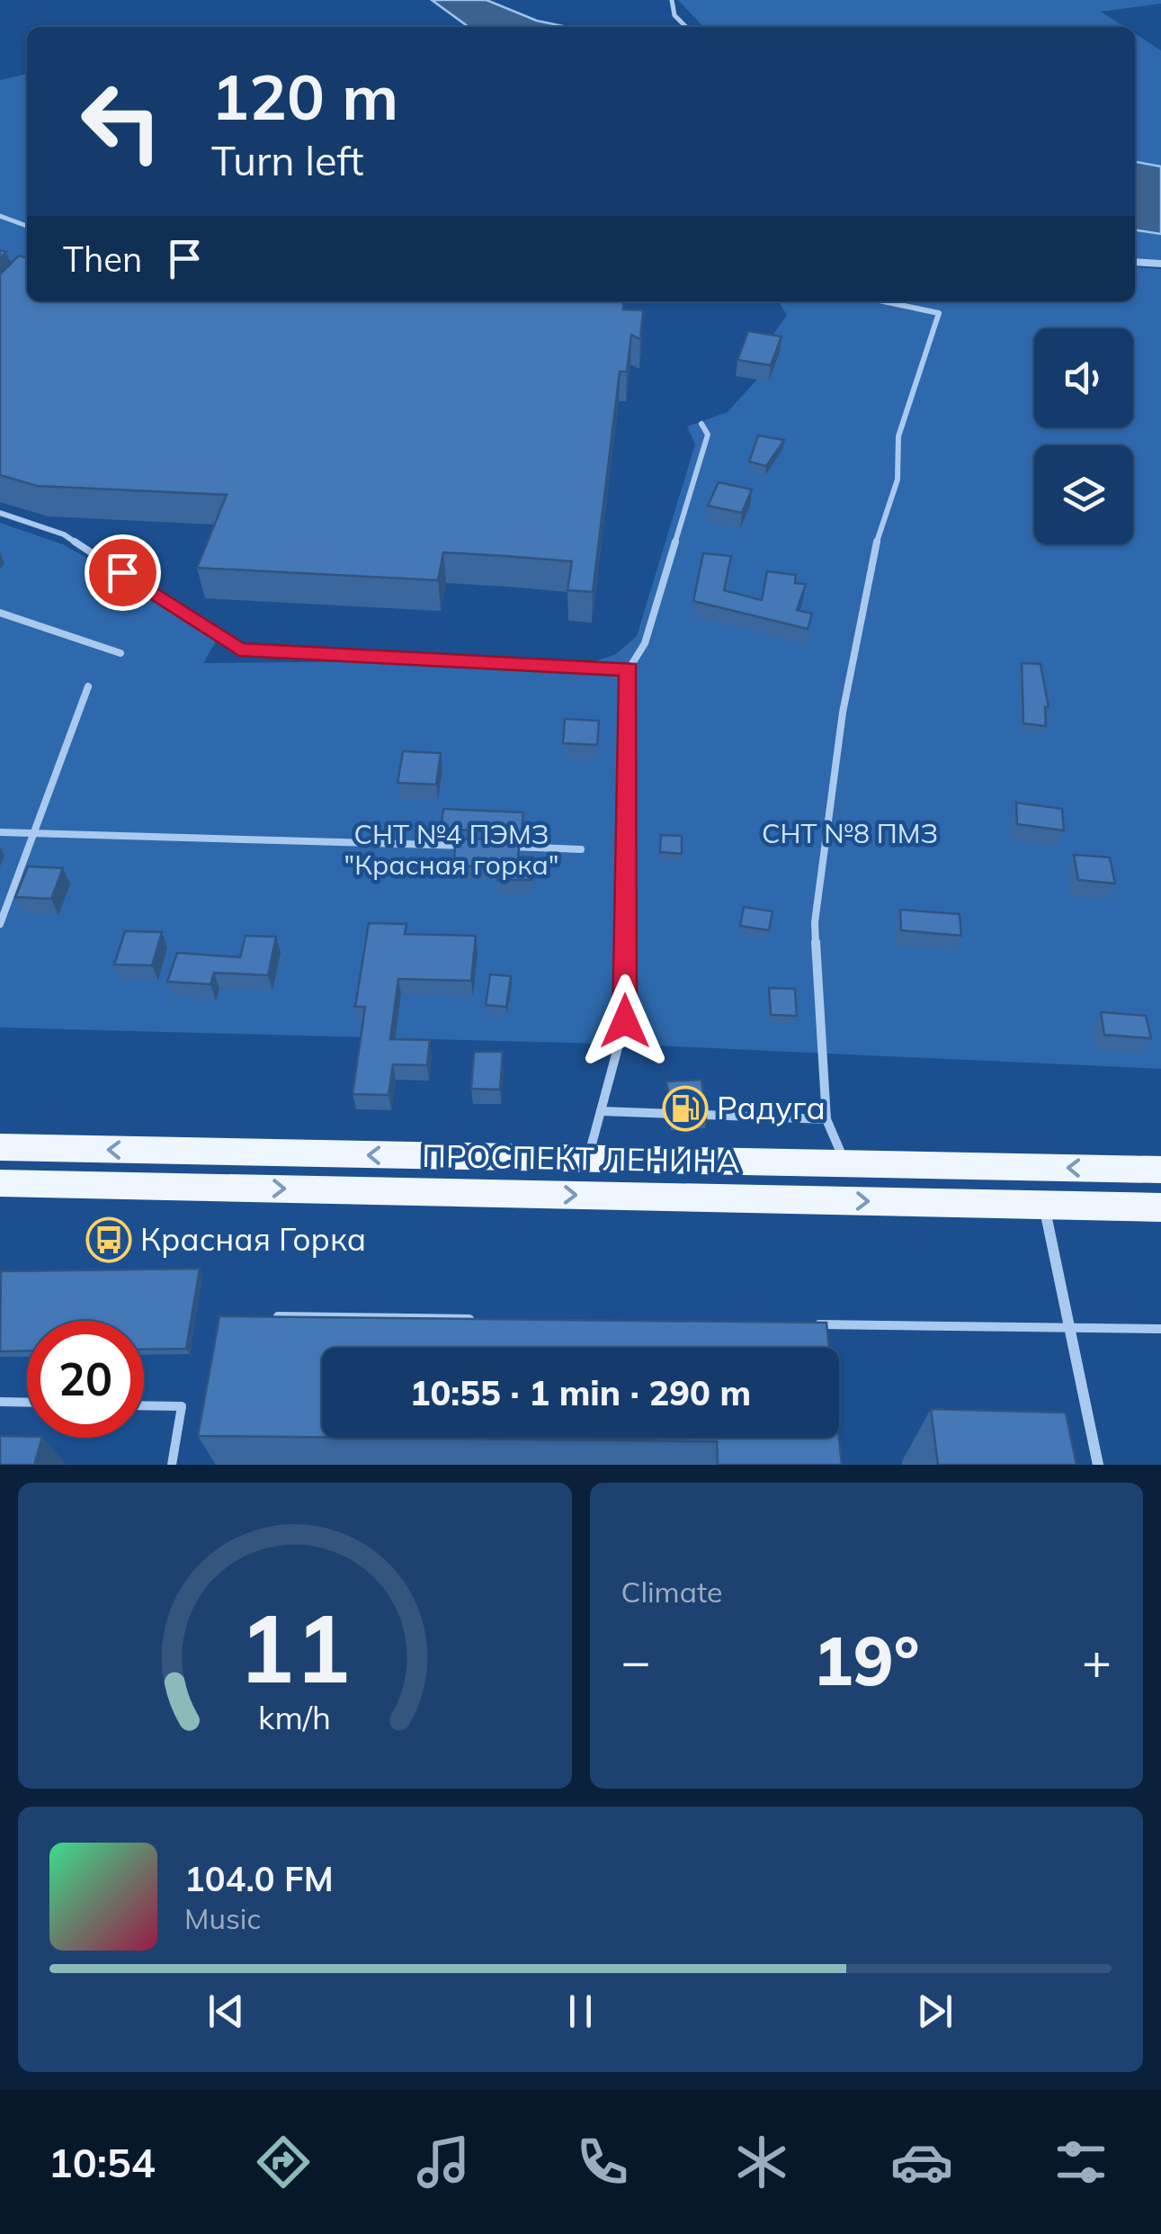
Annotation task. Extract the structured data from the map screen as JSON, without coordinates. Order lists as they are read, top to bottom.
{
  "streets": {
    "main road": ["ПРОСПЕКТ ЛЕНИНА"]
  },
  "parks": ["СНТ №8 ПМЗ", "СНТ №4 ПЭМЗ \"Красная горка\""],
  "places": {
    "fuel station": ["Радуга"],
    "bus stop": ["Красная Горка"]
  },
  "page": {
    "turn": ["120 m", "Turn left"],
    "then": "Then",
    "limit": "20",
    "trip": "10:55 · 1 min · 290 m",
    "tile": "Climate",
    "heat": ["−", "19°", "+"],
    "song": ["104.0 FM", "Music"],
    "tabs": "10:54",
    "gauge": ["11", "km/h"]
  }
}
